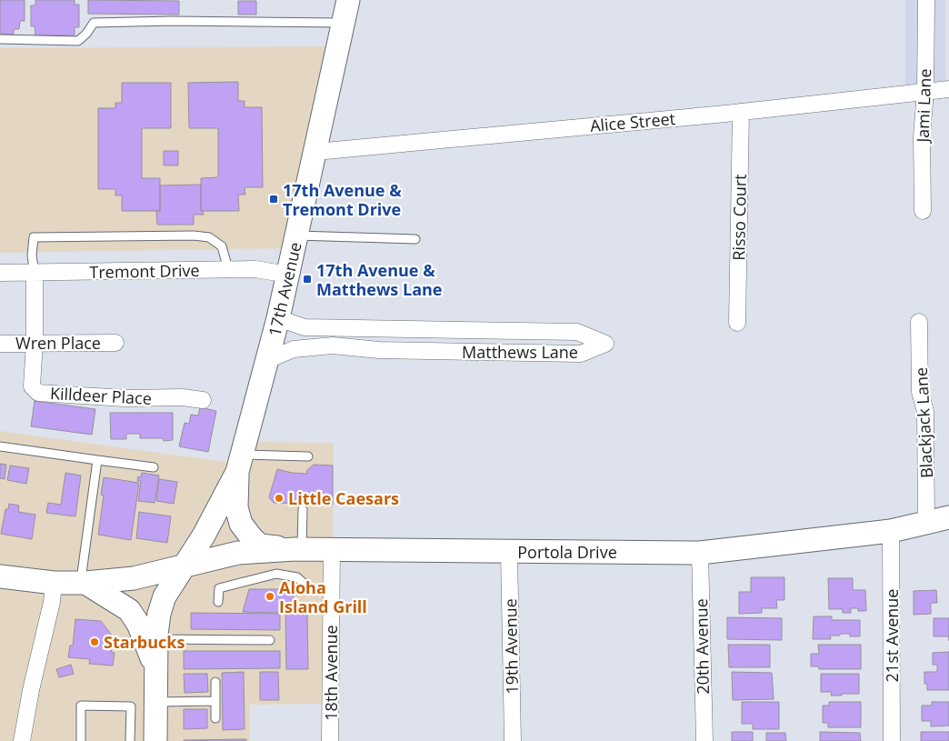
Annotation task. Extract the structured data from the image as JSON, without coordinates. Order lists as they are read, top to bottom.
{
  "streets": {
    "main road": ["17th Avenue", "Portola Drive"],
    "street": [
      "Jami Lane",
      "Alice Street",
      "Risso Court",
      "Tremont Drive",
      "Wren Place",
      "Matthews Lane",
      "Killdeer Place",
      "Blackjack Lane",
      "21st Avenue",
      "19th Avenue",
      "20th Avenue",
      "18th Avenue"
    ]
  },
  "crossings": [
    ["Jami Lane", "Alice Street"],
    ["Alice Street", "Risso Court"],
    ["Alice Street", "17th Avenue"],
    ["Tremont Drive", "17th Avenue"],
    ["Tremont Drive", "Killdeer Place"],
    ["17th Avenue", "Matthews Lane"],
    ["17th Avenue", "Portola Drive"],
    ["Wren Place", "Killdeer Place"],
    ["Blackjack Lane", "Portola Drive"],
    ["Portola Drive", "21st Avenue"],
    ["Portola Drive", "19th Avenue"],
    ["Portola Drive", "20th Avenue"],
    ["Portola Drive", "18th Avenue"]
  ],
  "places": {
    "transit": ["17th Avenue & Tremont Drive", "17th Avenue & Matthews Lane"],
    "other": ["Little Caesars", "Aloha Island Grill", "Starbucks"]
  }
}
